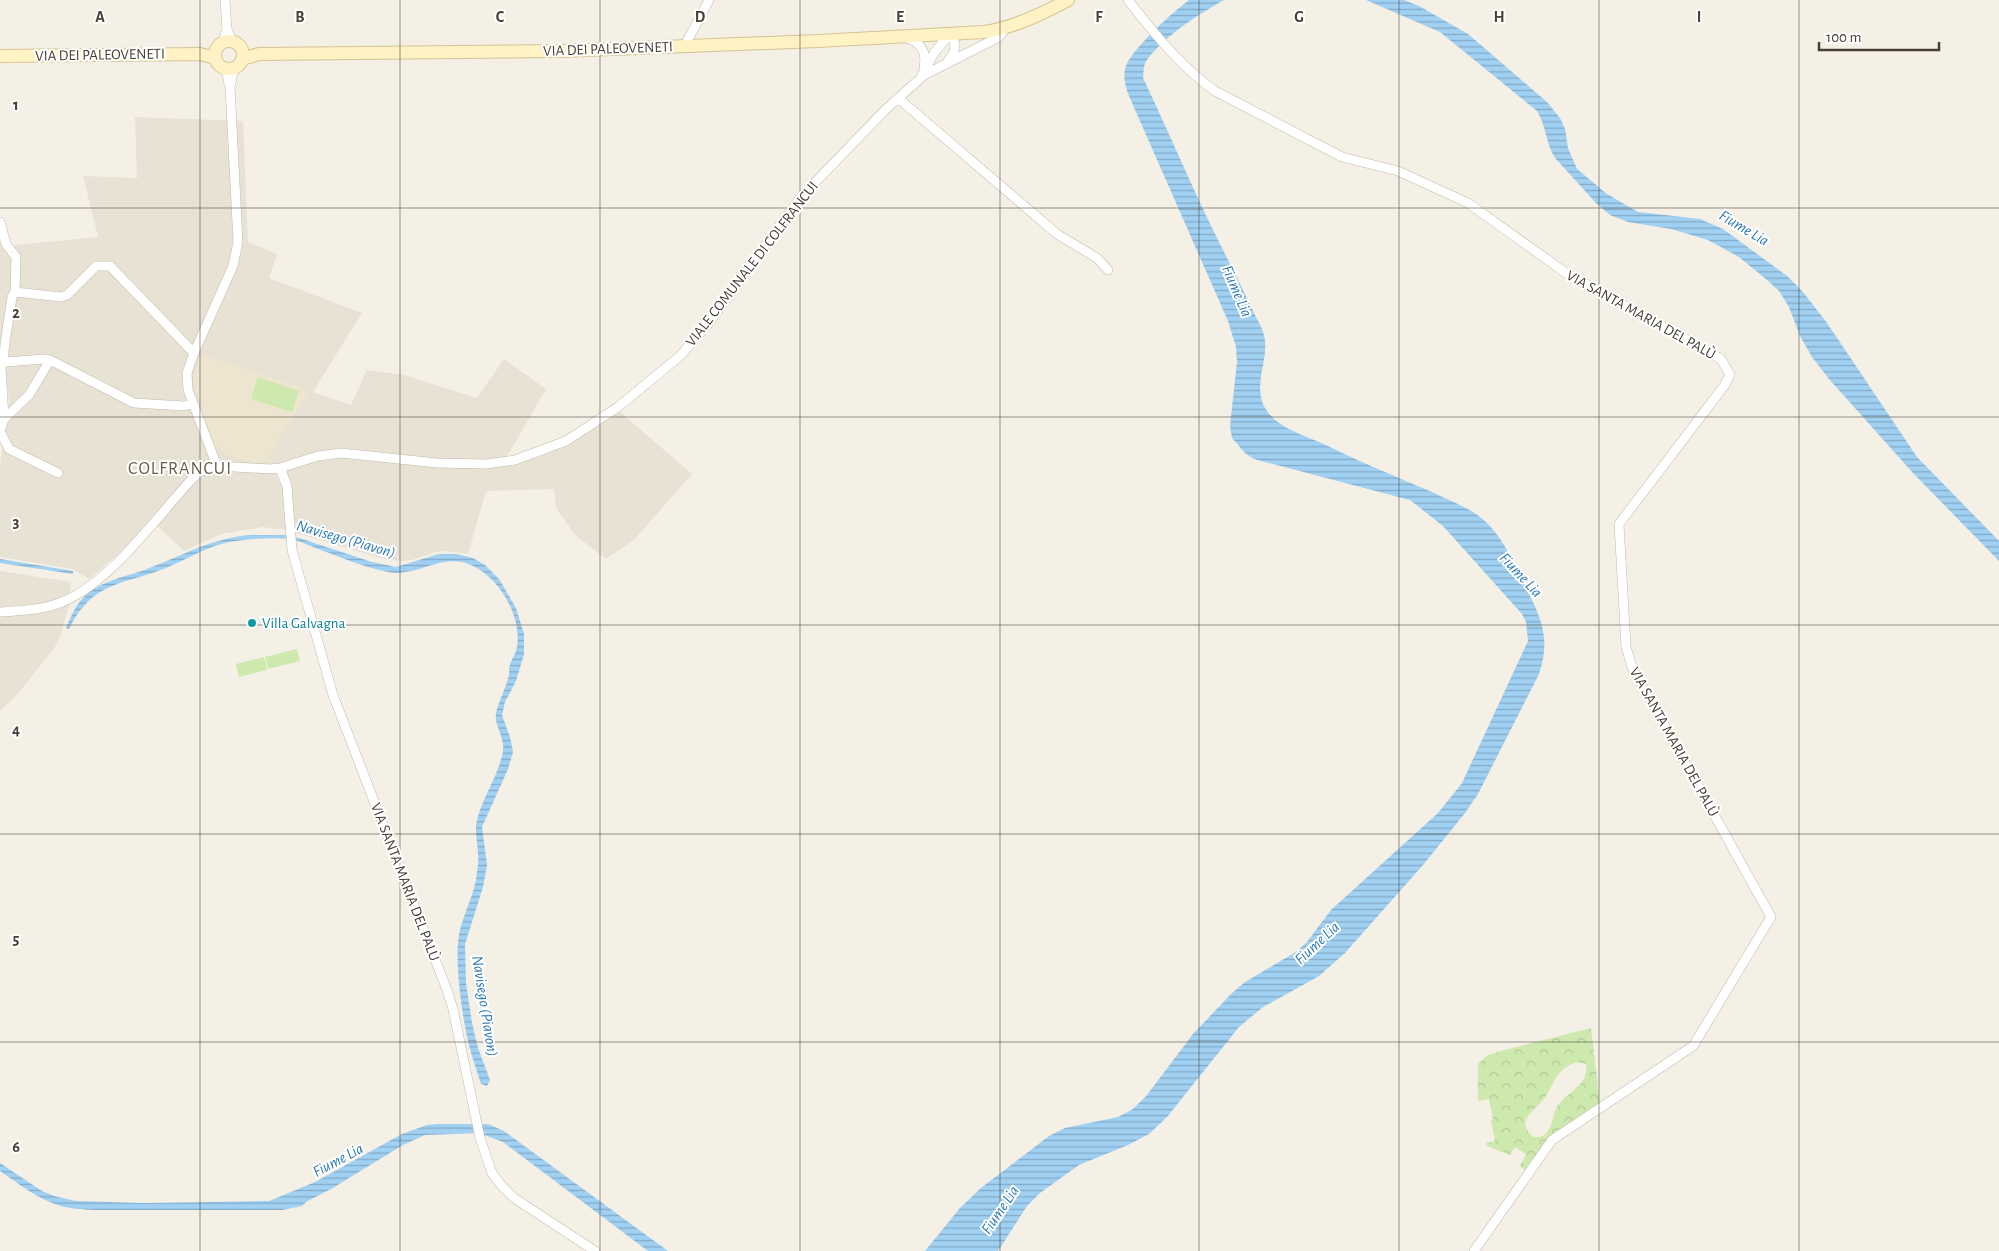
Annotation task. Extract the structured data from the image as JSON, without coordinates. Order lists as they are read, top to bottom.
{
  "streets": {
    "main road": ["VIA DEI PALEOVENETI"],
    "street": ["VIALE COMUNALE DI COLFRANCUI", "VIA SANTA MARIA DEL PALÙ"]
  },
  "crossings": [
    ["VIA DEI PALEOVENETI", "VIALE COMUNALE DI COLFRANCUI"],
    ["VIALE COMUNALE DI COLFRANCUI", "VIA SANTA MARIA DEL PALÙ"]
  ],
  "districts": ["COLFRANCUI"],
  "water": ["Fiume Lia", "Navisego (Piavon)"],
  "places": ["Villa Galvagna"],
  "scale_bar": "100 m",
  "grid": {
    "columns": [
      "A",
      "B",
      "C",
      "D",
      "E",
      "F",
      "G",
      "H",
      "I"
    ],
    "rows": [
      "1",
      "2",
      "3",
      "4",
      "5",
      "6"
    ]
  }
}
